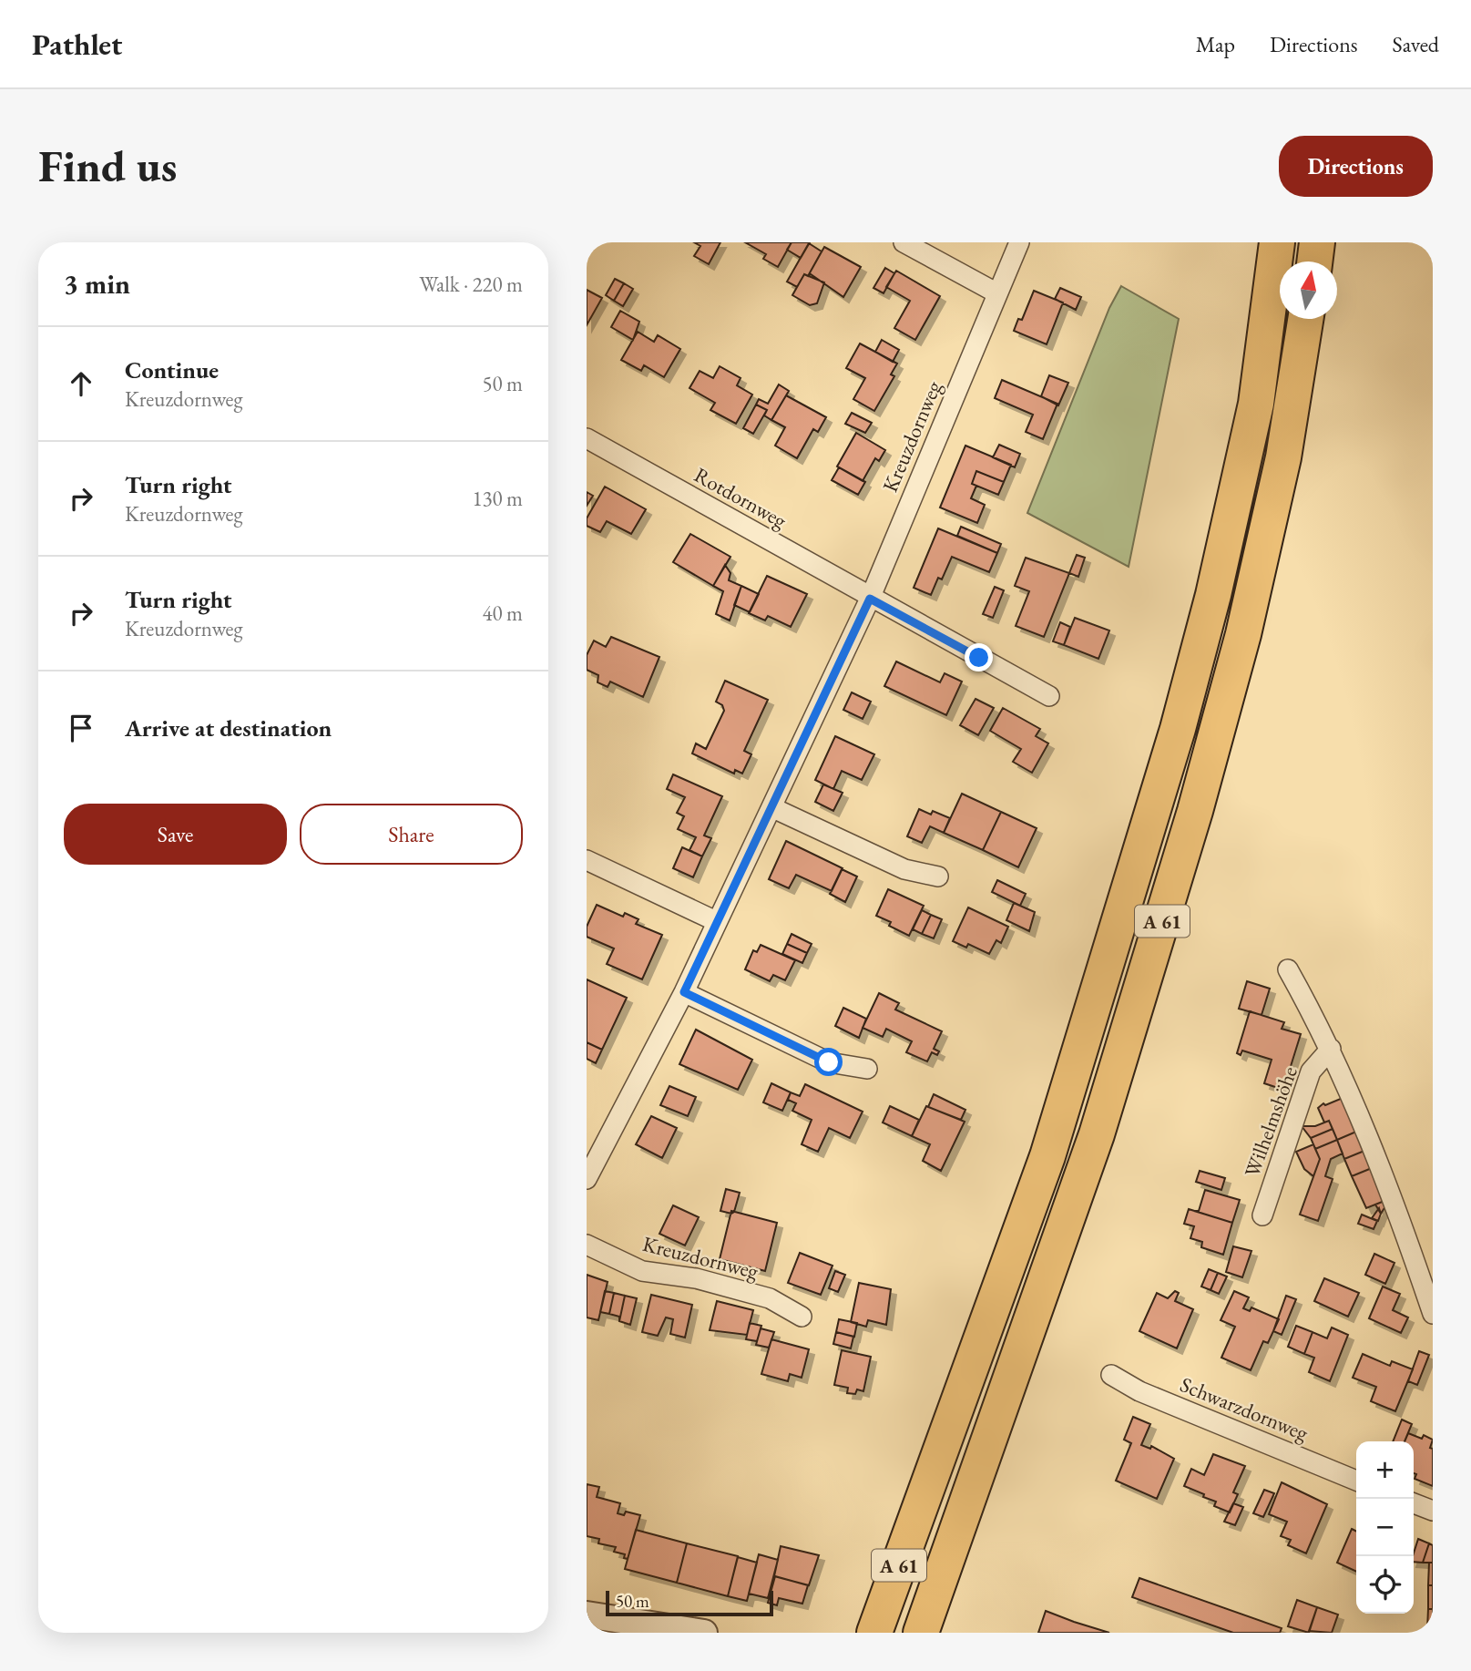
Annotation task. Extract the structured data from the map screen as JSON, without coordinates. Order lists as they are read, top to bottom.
{
  "streets": {
    "highway": ["A 61"],
    "street": [
      "Kreuzdornweg",
      "Rotdornweg",
      "Wilhelmshöhe",
      "Schwarzdornweg"
    ]
  },
  "crossings": [
    ["Kreuzdornweg", "Rotdornweg"]
  ],
  "scale_bar": "50 m",
  "north": "top",
  "page": {
    "header": "Pathlet",
    "nav": ["Map", "Directions", "Saved"],
    "buttons": [
      "Directions",
      ["Save", "Share"]
    ],
    "title": "Find us",
    "heading": ["3 min", "Walk · 220 m"],
    "list": [
      ["Continue", "Kreuzdornweg", "50 m"],
      ["Turn right", "Kreuzdornweg", "130 m"],
      ["Turn right", "Kreuzdornweg", "40 m"],
      "Arrive at destination"
    ],
    "map_buttons": ["+", "−"],
    "scale": "50 m"
  }
}
